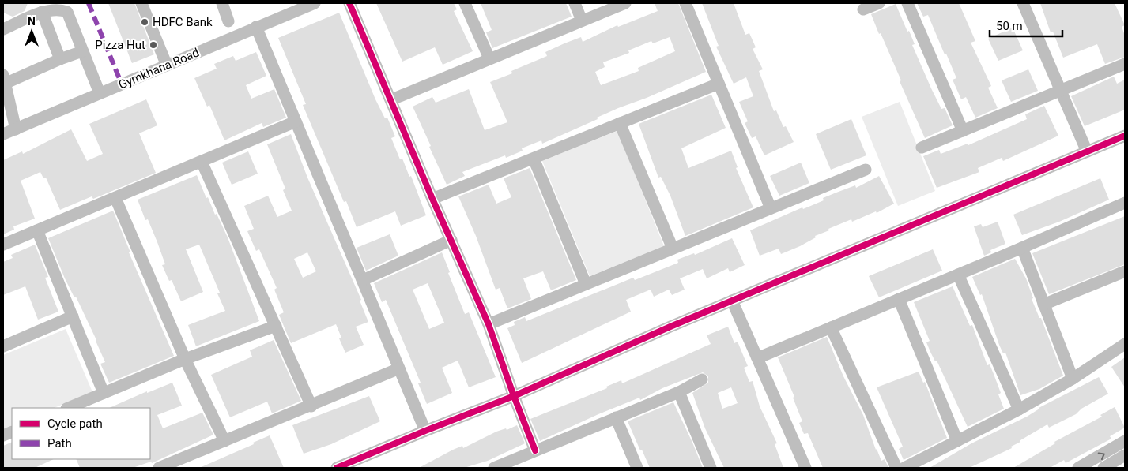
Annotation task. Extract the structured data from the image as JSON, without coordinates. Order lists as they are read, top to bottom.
{
  "streets": {
    "street": ["Gymkhana Road"]
  },
  "places": ["HDFC Bank", "Pizza Hut"],
  "legend": ["Cycle path", "Path"],
  "scale_bar": "50 m",
  "north": "top"
}
